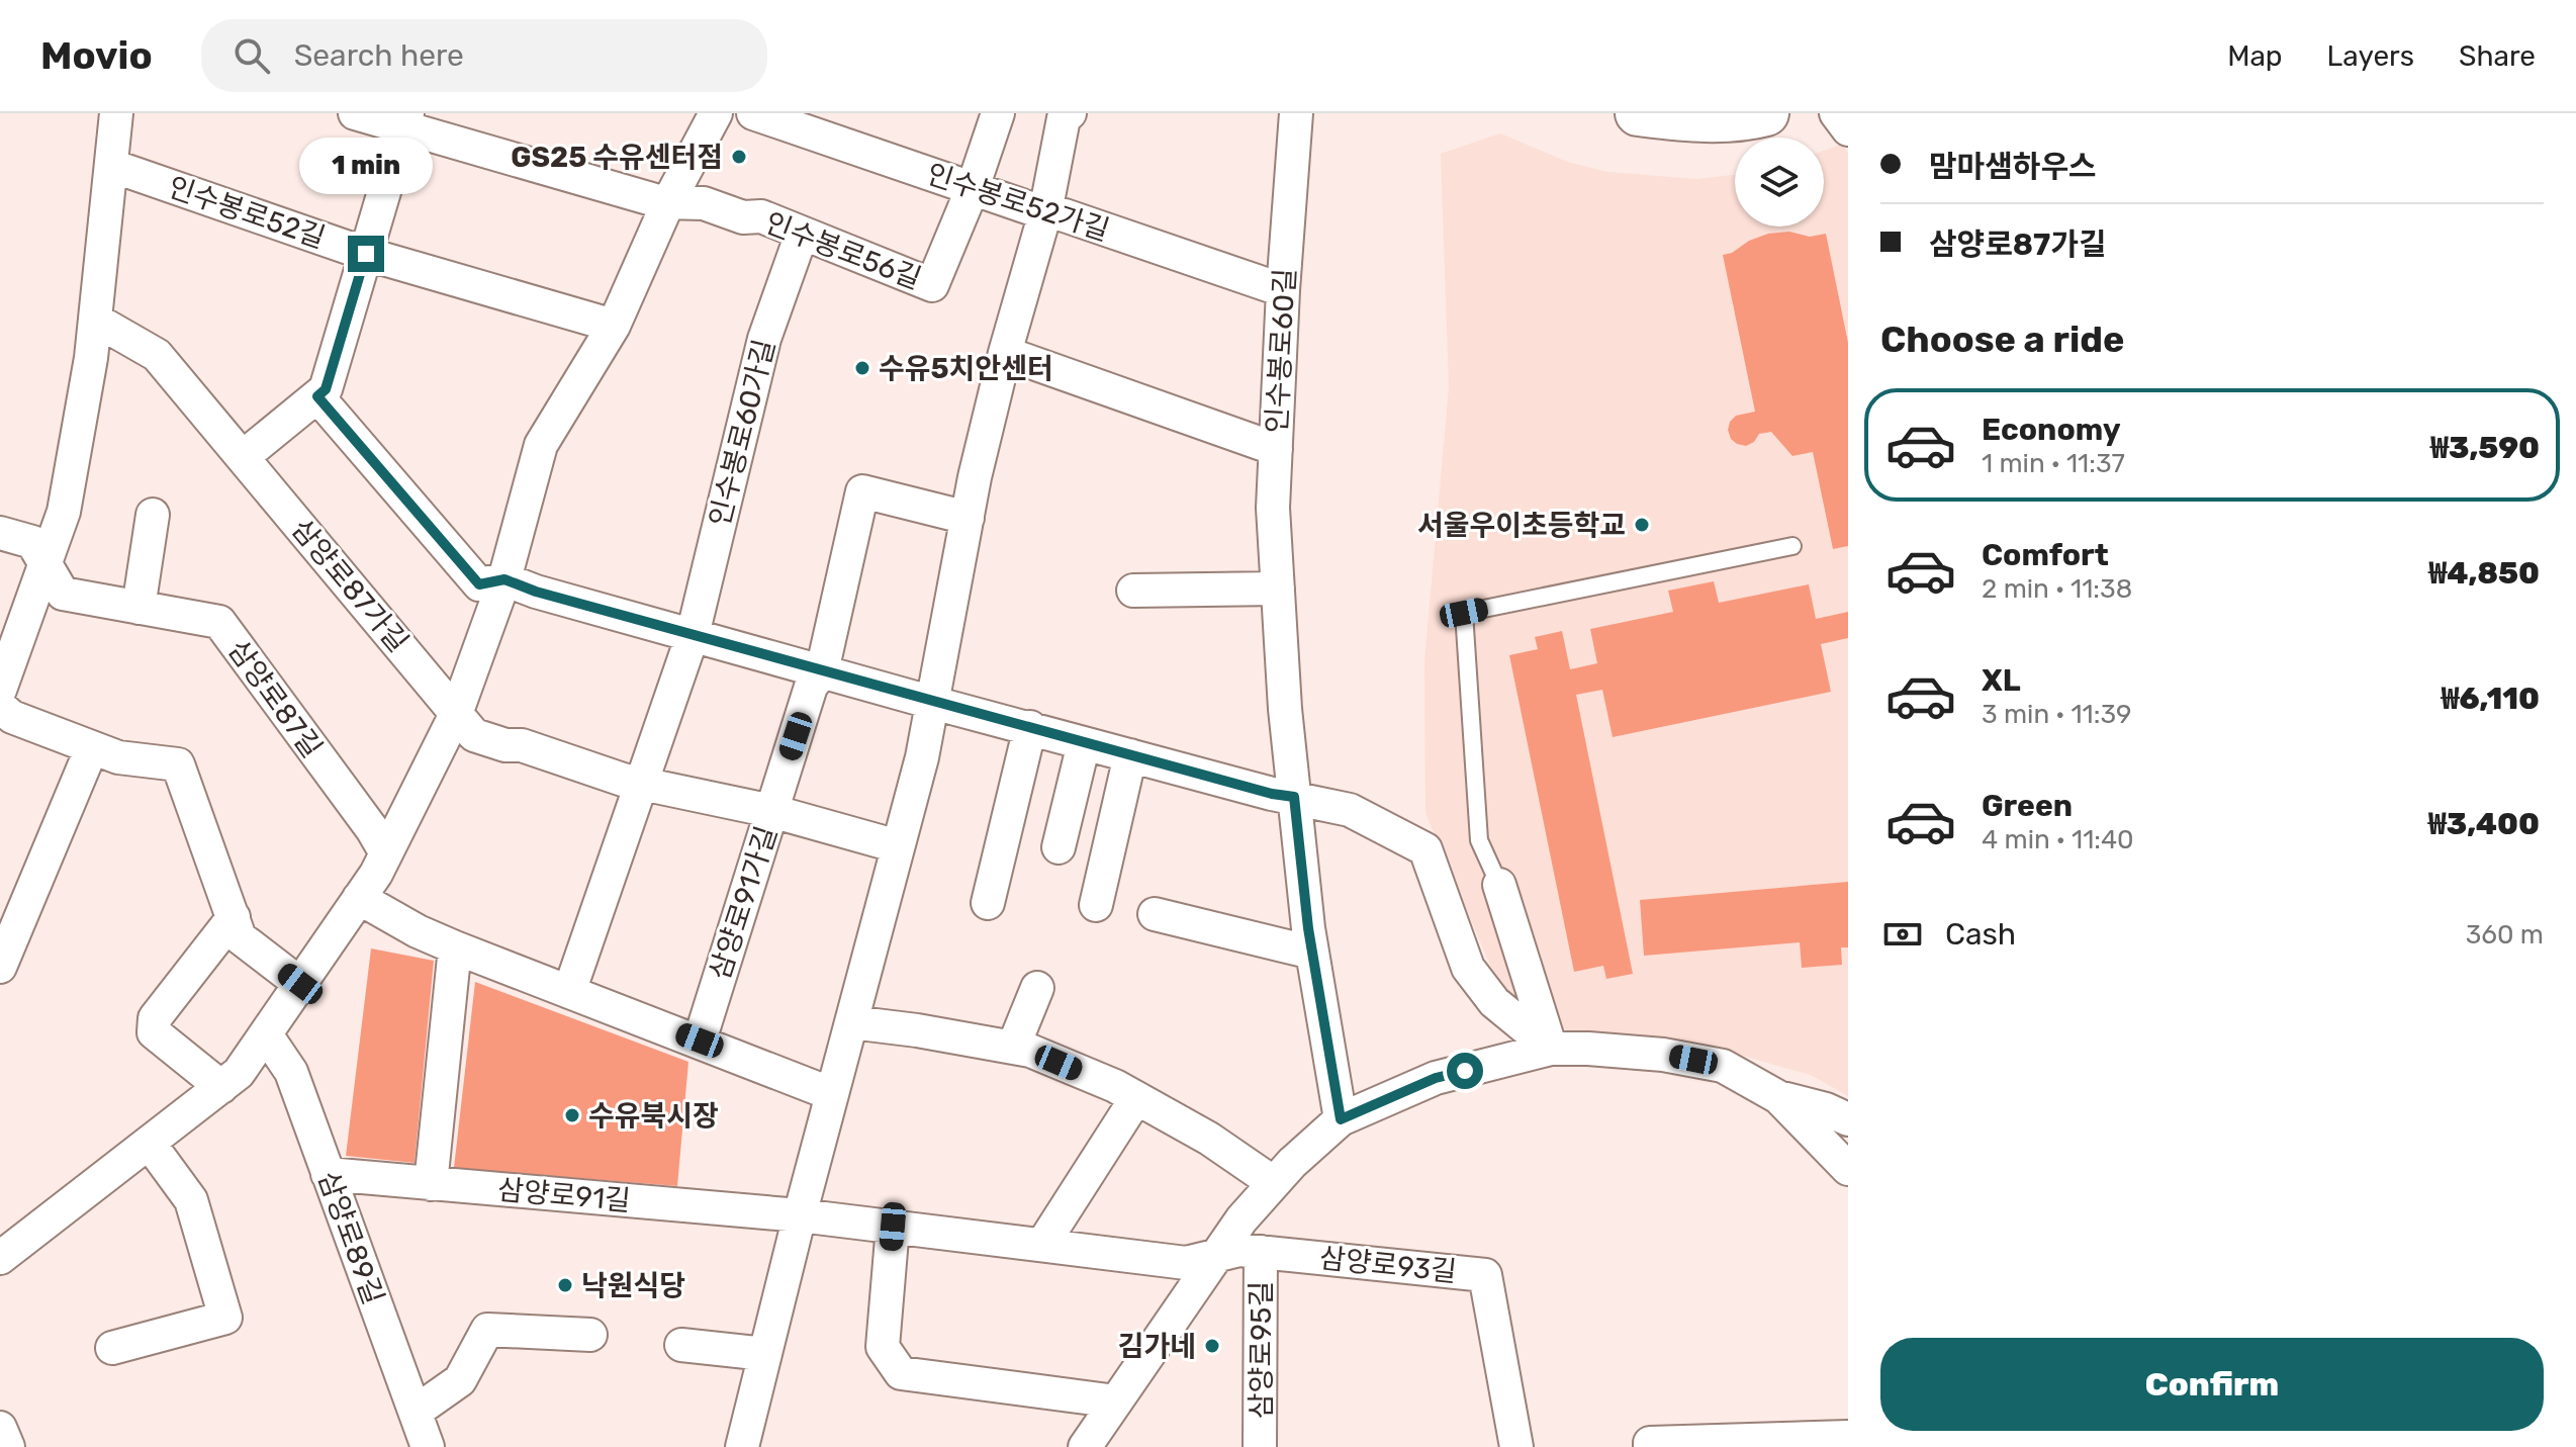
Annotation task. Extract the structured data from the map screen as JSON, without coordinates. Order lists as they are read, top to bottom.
{
  "streets": {
    "street": [
      "인수봉로52가길",
      "인수봉로52길",
      "인수봉로56길",
      "인수봉로60길",
      "인수봉로60가길",
      "삼양로87가길",
      "삼양로87길",
      "삼양로91가길",
      "삼양로91길",
      "삼양로89길",
      "삼양로93길",
      "삼양로95길"
    ]
  },
  "crossings": [
    ["인수봉로52가길", "인수봉로56길"],
    ["인수봉로52가길", "인수봉로60길"],
    ["인수봉로56길", "인수봉로60가길"],
    ["삼양로91길", "삼양로89길"],
    ["삼양로91길", "삼양로93길"],
    ["삼양로93길", "삼양로95길"]
  ],
  "places": [
    "GS25 수유센터점",
    "수유5치안센터",
    "서울우이초등학교",
    "수유북시장",
    "낙원식당",
    "김가네"
  ],
  "page": {
    "header": "Movio",
    "search": "Search here",
    "nav": ["Map", "Layers", "Share"],
    "banner": ["맘마샘하우스", "삼양로87가길"],
    "bubble": "1 min",
    "heading": "Choose a ride",
    "list": [
      {
        "name": "Economy",
        "note": "1 min · 11:37",
        "value": "₩3,590"
      },
      {
        "name": "Comfort",
        "note": "2 min · 11:38",
        "value": "₩4,850"
      },
      {
        "name": "XL",
        "note": "3 min · 11:39",
        "value": "₩6,110"
      },
      {
        "name": "Green",
        "note": "4 min · 11:40",
        "value": "₩3,400"
      }
    ],
    "pay": ["Cash", "360 m"],
    "buttons": "Confirm"
  }
}
